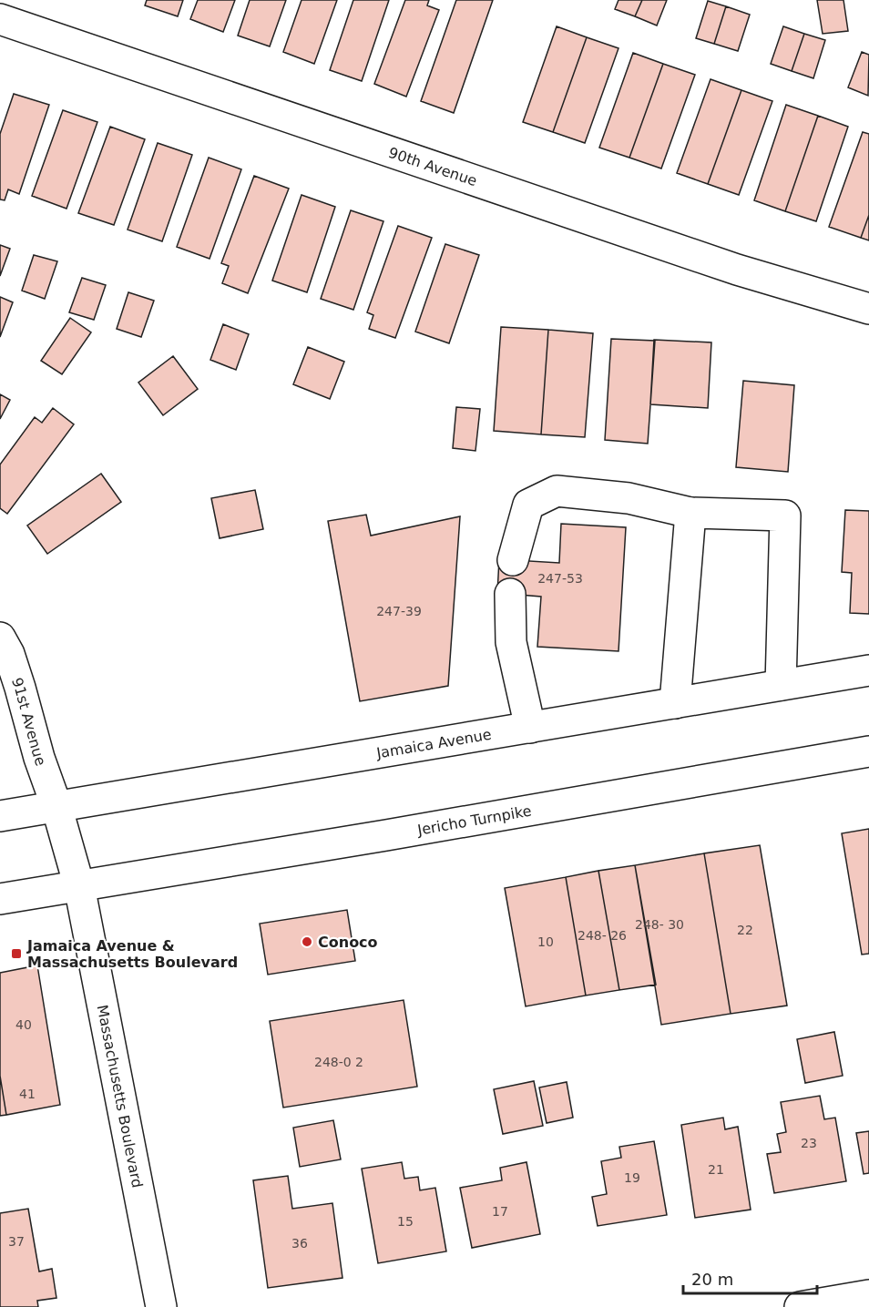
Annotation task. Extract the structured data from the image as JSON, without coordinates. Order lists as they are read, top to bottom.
{
  "streets": {
    "main road": [
      "90th Avenue",
      "91st Avenue",
      "Jamaica Avenue",
      "Jericho Turnpike",
      "Massachusetts Boulevard"
    ]
  },
  "crossings": [
    ["91st Avenue", "Jamaica Avenue"],
    ["91st Avenue", "Jericho Turnpike"],
    ["91st Avenue", "Massachusetts Boulevard"],
    ["Jericho Turnpike", "Massachusetts Boulevard"]
  ],
  "places": {
    "other": ["Conoco"],
    "transit": ["Jamaica Avenue & Massachusetts Boulevard"]
  },
  "house_numbers": [
    "247-53",
    "247-39",
    "248- 30",
    "22",
    "248- 26",
    "10",
    "40",
    "248-0 2",
    "41",
    "23",
    "21",
    "19",
    "17",
    "15",
    "37",
    "36"
  ],
  "scale_bar": "20 m"
}
